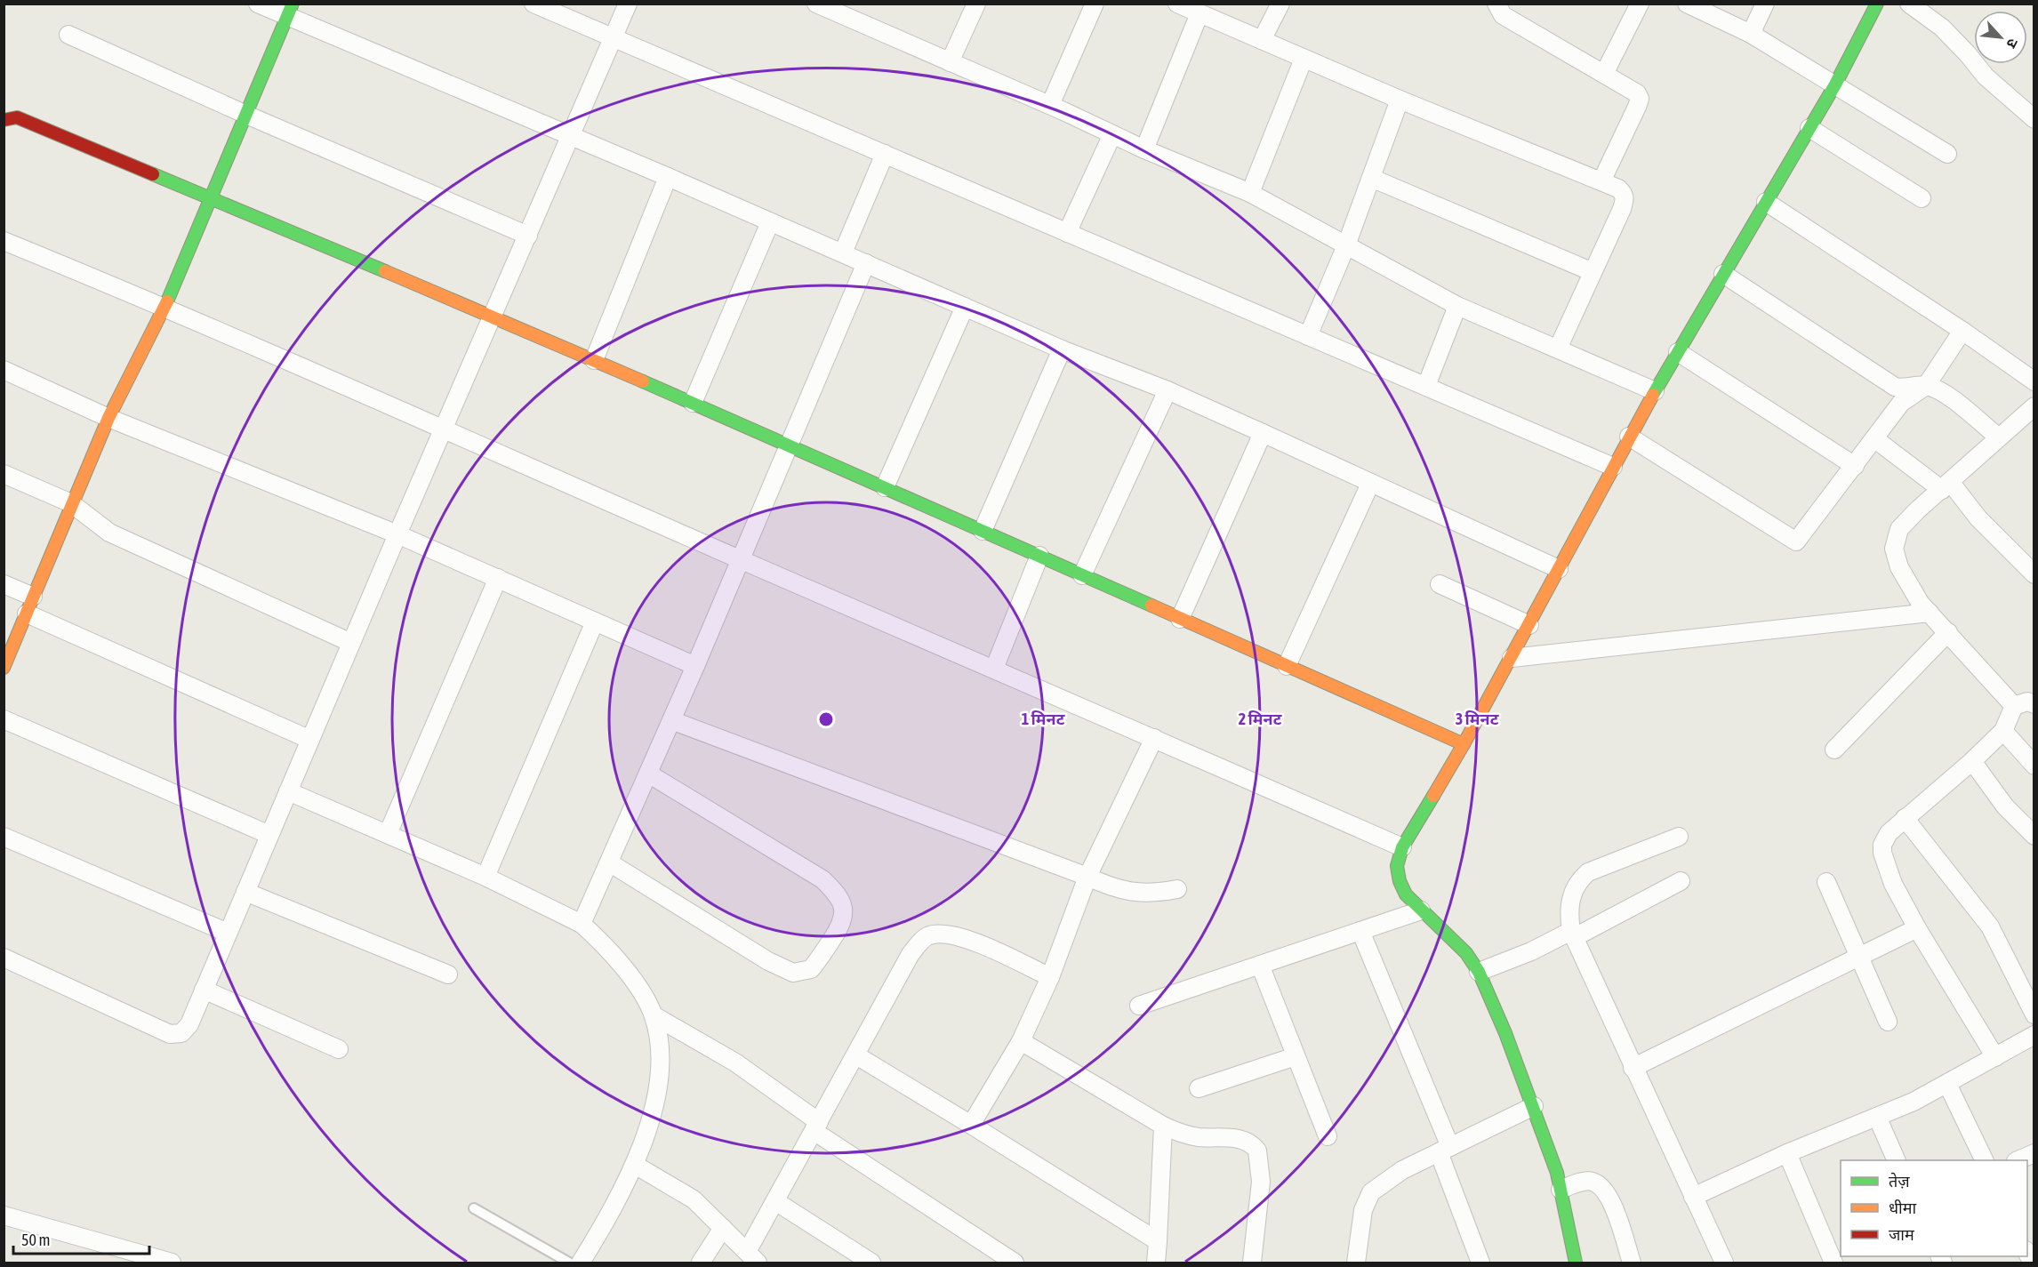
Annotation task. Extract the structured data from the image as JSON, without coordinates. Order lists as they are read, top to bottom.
{
  "legend": ["तेज़", "धीमा", "जाम"],
  "scale_bar": "50 m",
  "north": "bottom right",
  "rings": ["1 मिनट", "2 मिनट", "3 मिनट"]
}
